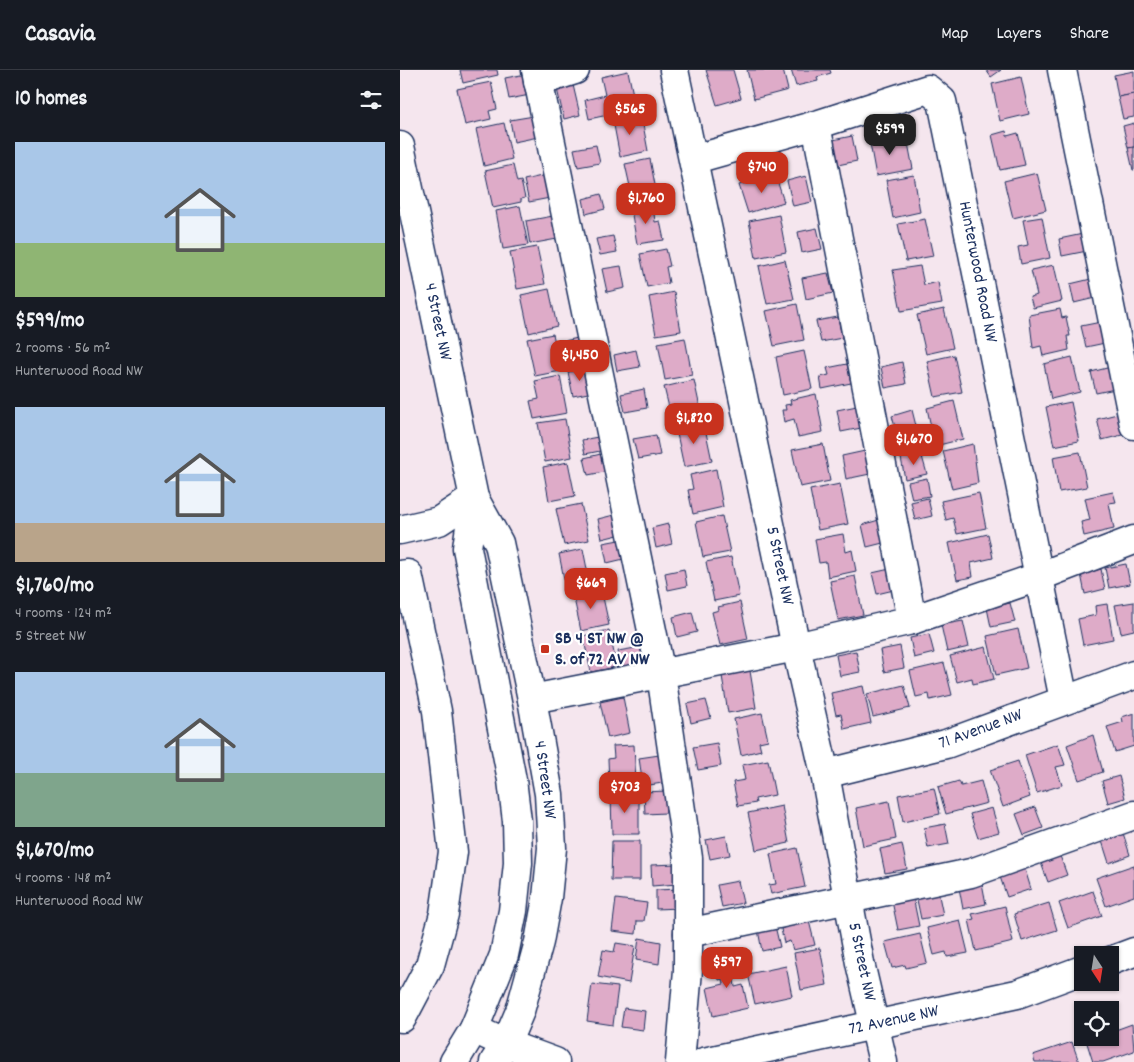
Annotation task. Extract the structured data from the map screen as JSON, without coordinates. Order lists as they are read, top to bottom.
{
  "streets": {
    "street": [
      "Hunterwood Road NW",
      "4 Street NW",
      "5 Street NW",
      "71 Avenue NW",
      "72 Avenue NW"
    ]
  },
  "crossings": [
    ["Hunterwood Road NW", "5 Street NW"],
    ["Hunterwood Road NW", "71 Avenue NW"],
    ["5 Street NW", "71 Avenue NW"],
    ["5 Street NW", "72 Avenue NW"]
  ],
  "places": {
    "transit": ["SB 4 ST NW @ S. of 72 AV NW"]
  },
  "north": "bottom",
  "page": {
    "header": "Casavia",
    "nav": ["Map", "Layers", "Share"],
    "heading": "10 homes",
    "price": [
      "$565",
      "$599",
      "$740",
      "$1,760",
      "$1,450",
      "$1,820",
      "$1,670",
      "$669",
      "$703",
      "$597"
    ],
    "list": [
      {
        "name": "$599/mo",
        "note": "2 rooms · 56 m² · Hunterwood Road NW"
      },
      {
        "name": "$1,760/mo",
        "note": "4 rooms · 124 m² · 5 Street NW"
      },
      {
        "name": "$1,670/mo",
        "note": "4 rooms · 148 m² · Hunterwood Road NW"
      }
    ]
  }
}
